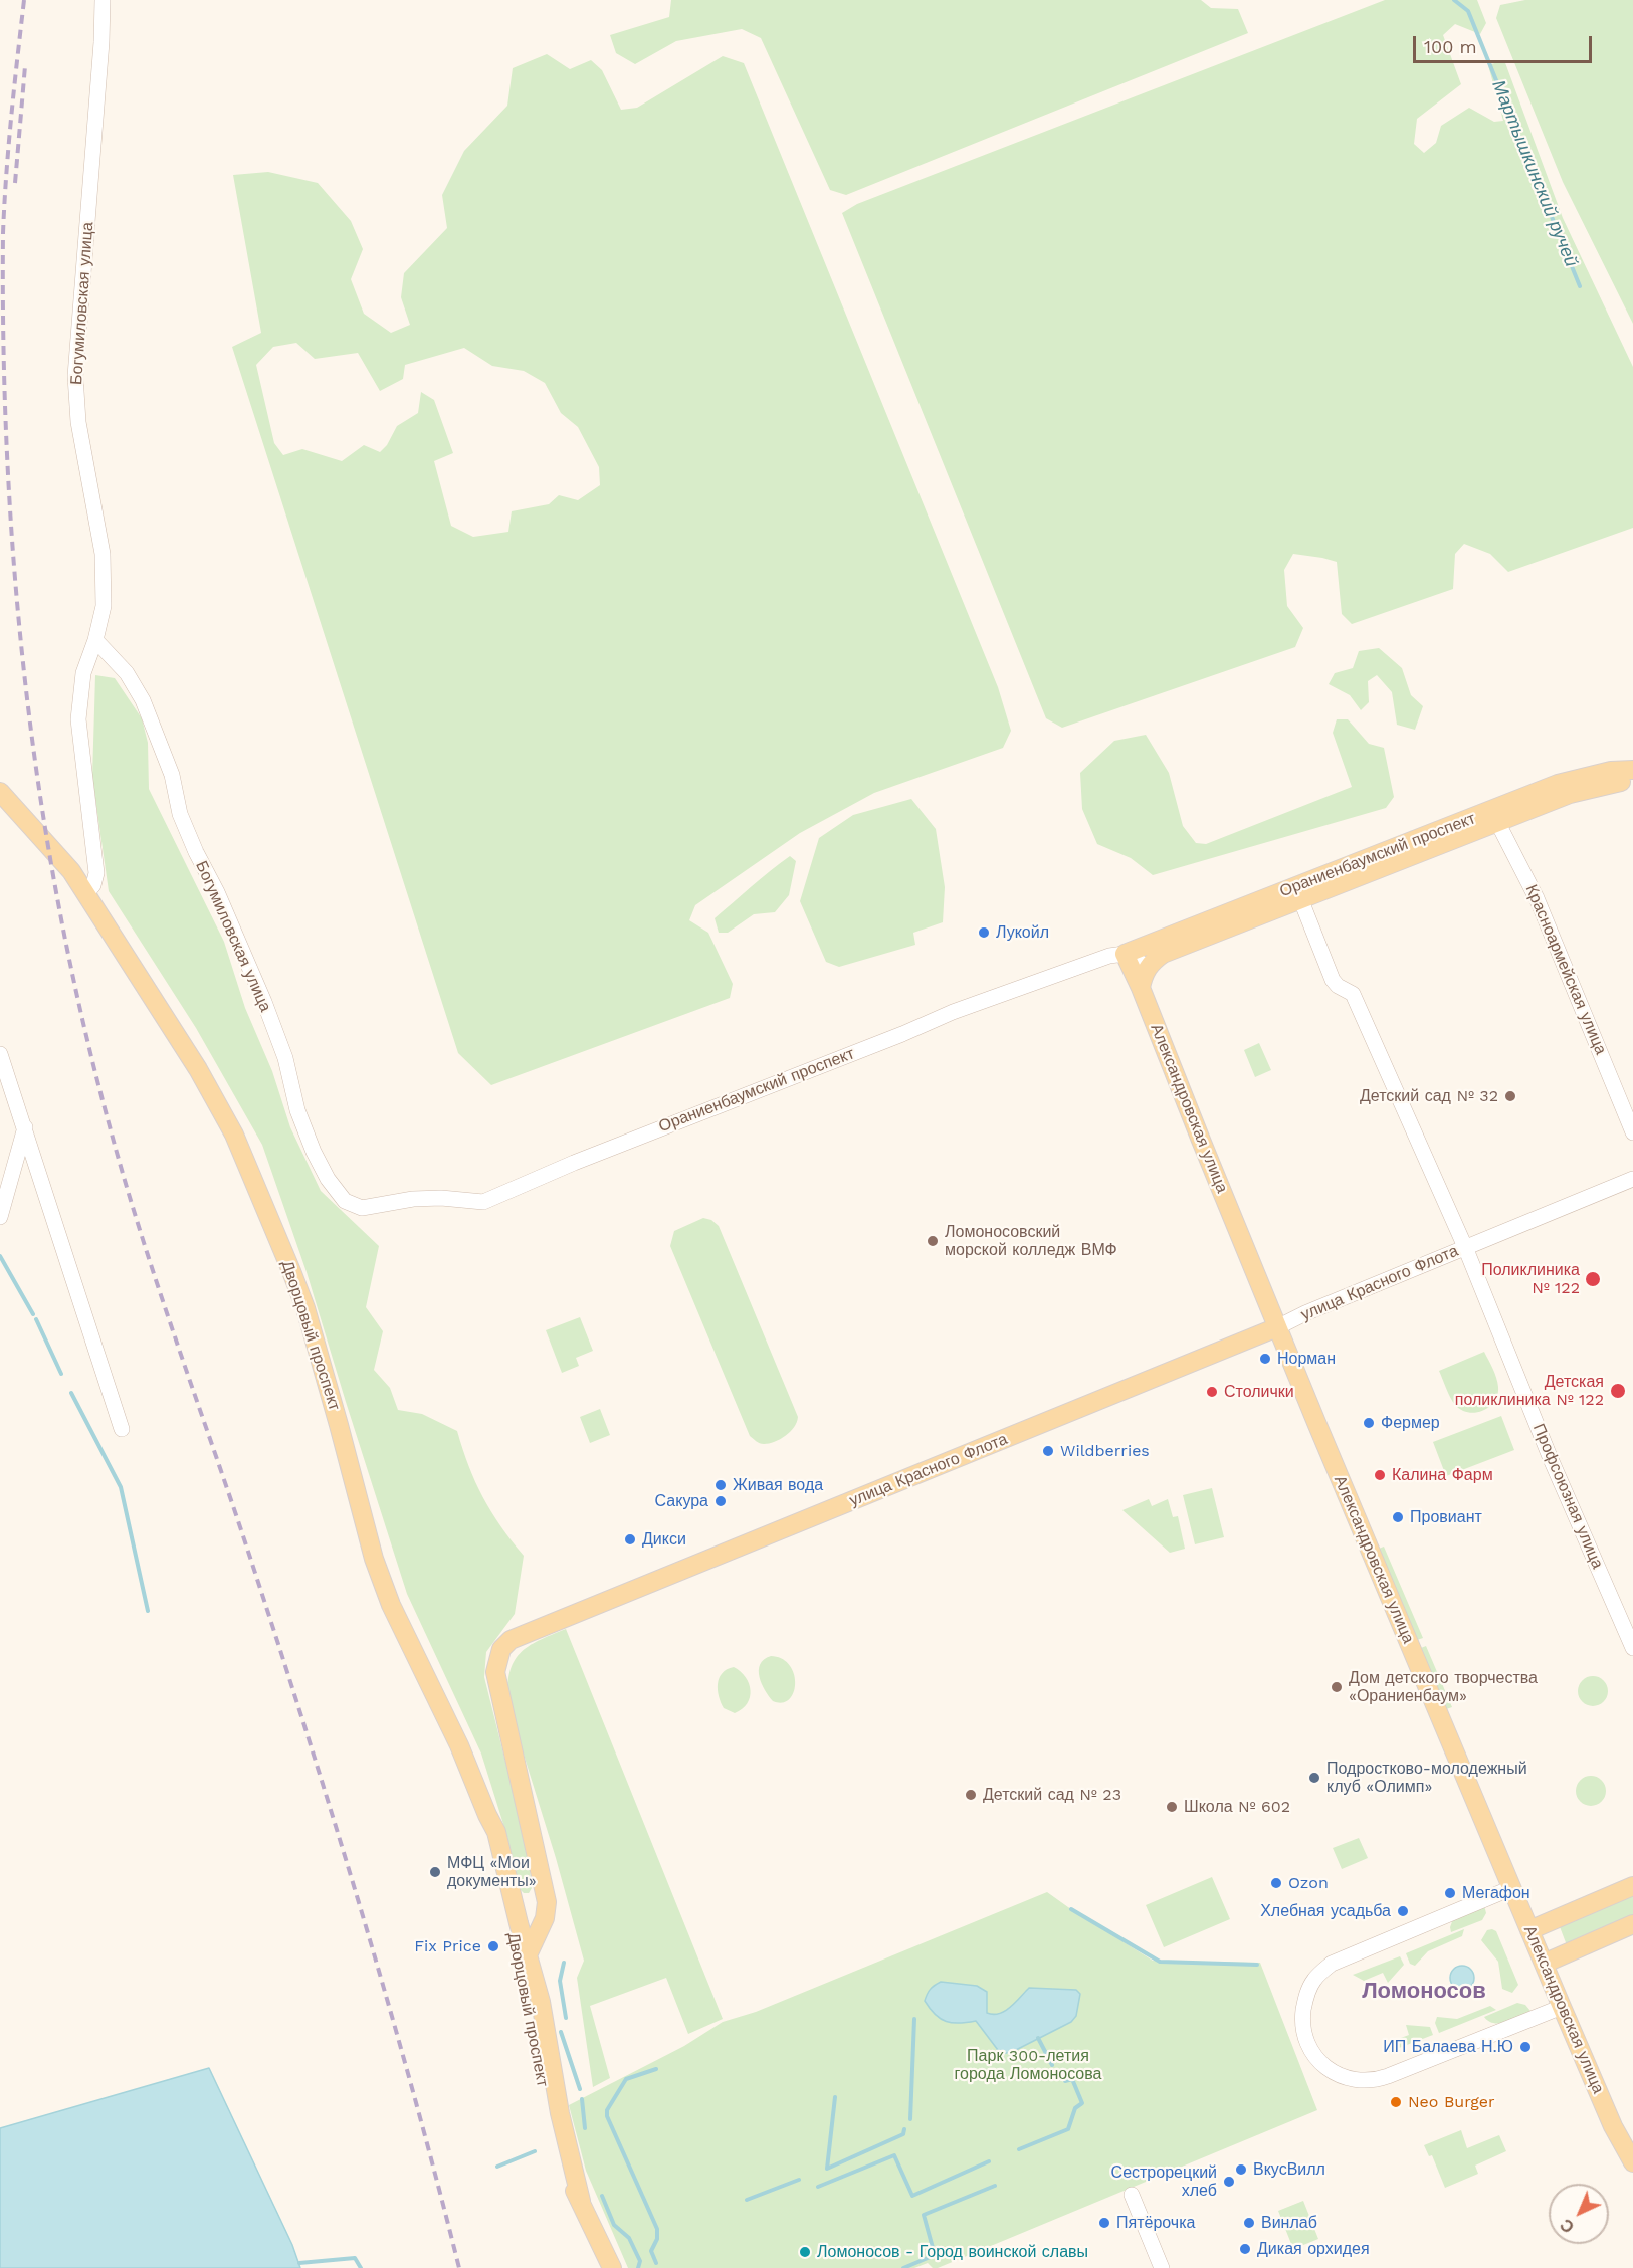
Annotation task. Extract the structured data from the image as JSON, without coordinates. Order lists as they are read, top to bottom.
{
  "streets": {
    "main road": [
      "Ораниенбаумский проспект",
      "Александровская улица",
      "улица Красного Флота",
      "Дворцовый проспект"
    ],
    "street": ["Богумиловская улица", "Красноармейская улица", "Профсоюзная улица"]
  },
  "crossings": [
    ["Богумиловская улица", "Ораниенбаумский проспект"],
    ["Богумиловская улица", "Дворцовый проспект"],
    ["Ораниенбаумский проспект", "Красноармейская улица"],
    ["Ораниенбаумский проспект", "Александровская улица"],
    ["Ораниенбаумский проспект", "Профсоюзная улица"],
    ["Александровская улица", "улица Красного Флота"],
    ["улица Красного Флота", "Дворцовый проспект"],
    ["улица Красного Флота", "Профсоюзная улица"]
  ],
  "districts": ["Ломоносов"],
  "water": ["Мартышкинский ручей"],
  "parks": ["Парк 300-летия города Ломоносова"],
  "places": [
    "Лукойл",
    "Детский сад № 32",
    "Ломоносовский морской колледж ВМФ",
    "Поликлиника № 122",
    "Норман",
    "Детская поликлиника № 122",
    "Столички",
    "Фермер",
    "Wildberries",
    "Калина Фарм",
    "Живая вода",
    "Сакура",
    "Провиант",
    "Дикси",
    "Дом детского творчества «Ораниенбаум»",
    "Подростково-молодежный клуб «Олимп»",
    "Детский сад № 23",
    "Школа № 602",
    "МФЦ «Мои документы»",
    "Ozon",
    "Мегафон",
    "Хлебная усадьба",
    "Fix Price",
    "ИП Балаева Н.Ю",
    "Neo Burger",
    "ВкусВилл",
    "Сестрорецкий хлеб",
    "Пятёрочка",
    "Винлаб",
    "Дикая орхидея",
    "Ломоносов - Город воинской славы"
  ],
  "scale_bar": "100 m",
  "north": "bottom left"
}
